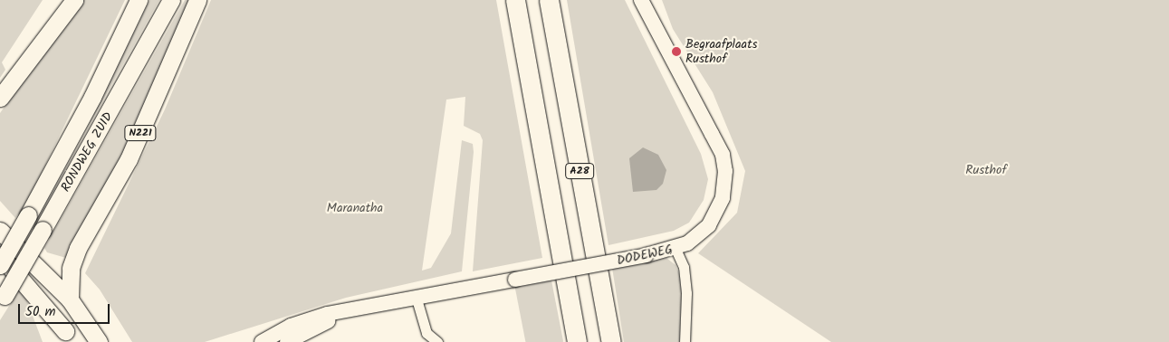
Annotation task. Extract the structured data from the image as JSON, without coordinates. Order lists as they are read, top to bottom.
{
  "streets": {
    "highway": ["A28"],
    "main road": ["N221", "RONDWEG ZUID"],
    "street": ["DODEWEG"]
  },
  "parks": ["Rusthof", "Maranatha"],
  "places": ["Begraafplaats Rusthof"],
  "scale_bar": "50 m"
}
